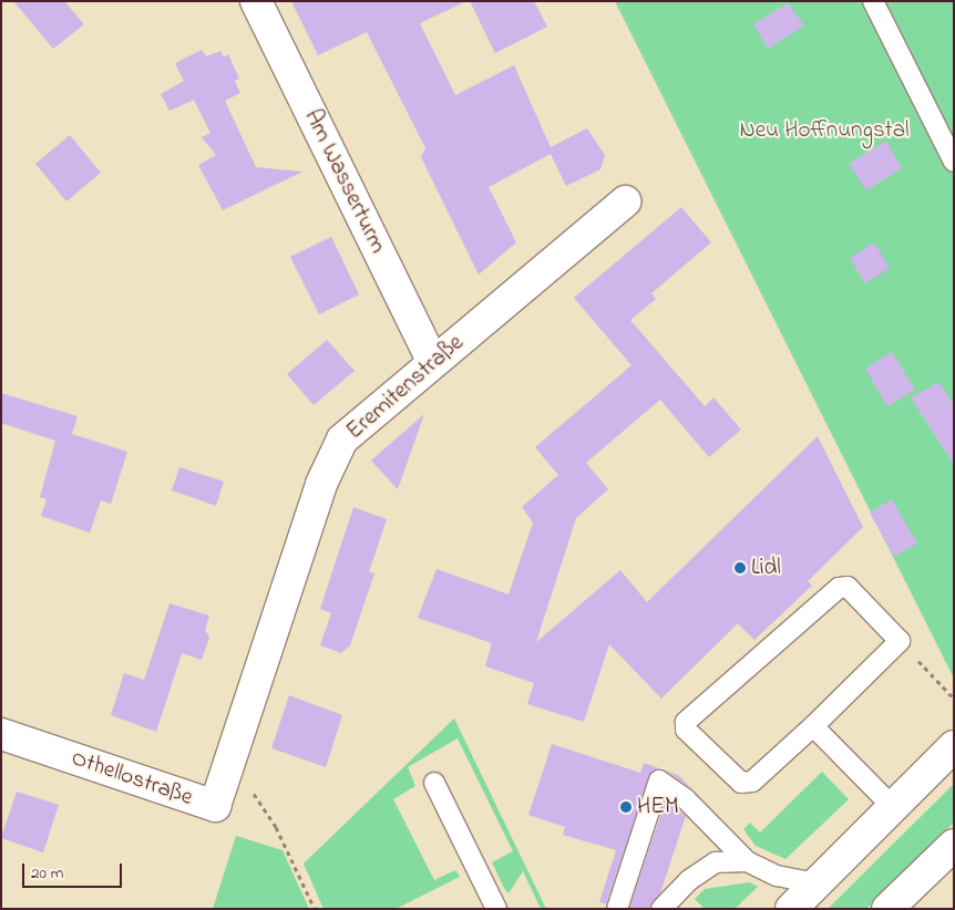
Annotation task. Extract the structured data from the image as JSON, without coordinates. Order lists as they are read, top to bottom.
{
  "streets": {
    "street": ["Am Wasserturm", "Eremitenstraße", "Othellostraße"]
  },
  "crossings": [
    ["Am Wasserturm", "Eremitenstraße"],
    ["Eremitenstraße", "Othellostraße"]
  ],
  "parks": ["Neu Hoffnungstal"],
  "places": ["Lidl", "HEM"],
  "scale_bar": "20 m"
}
